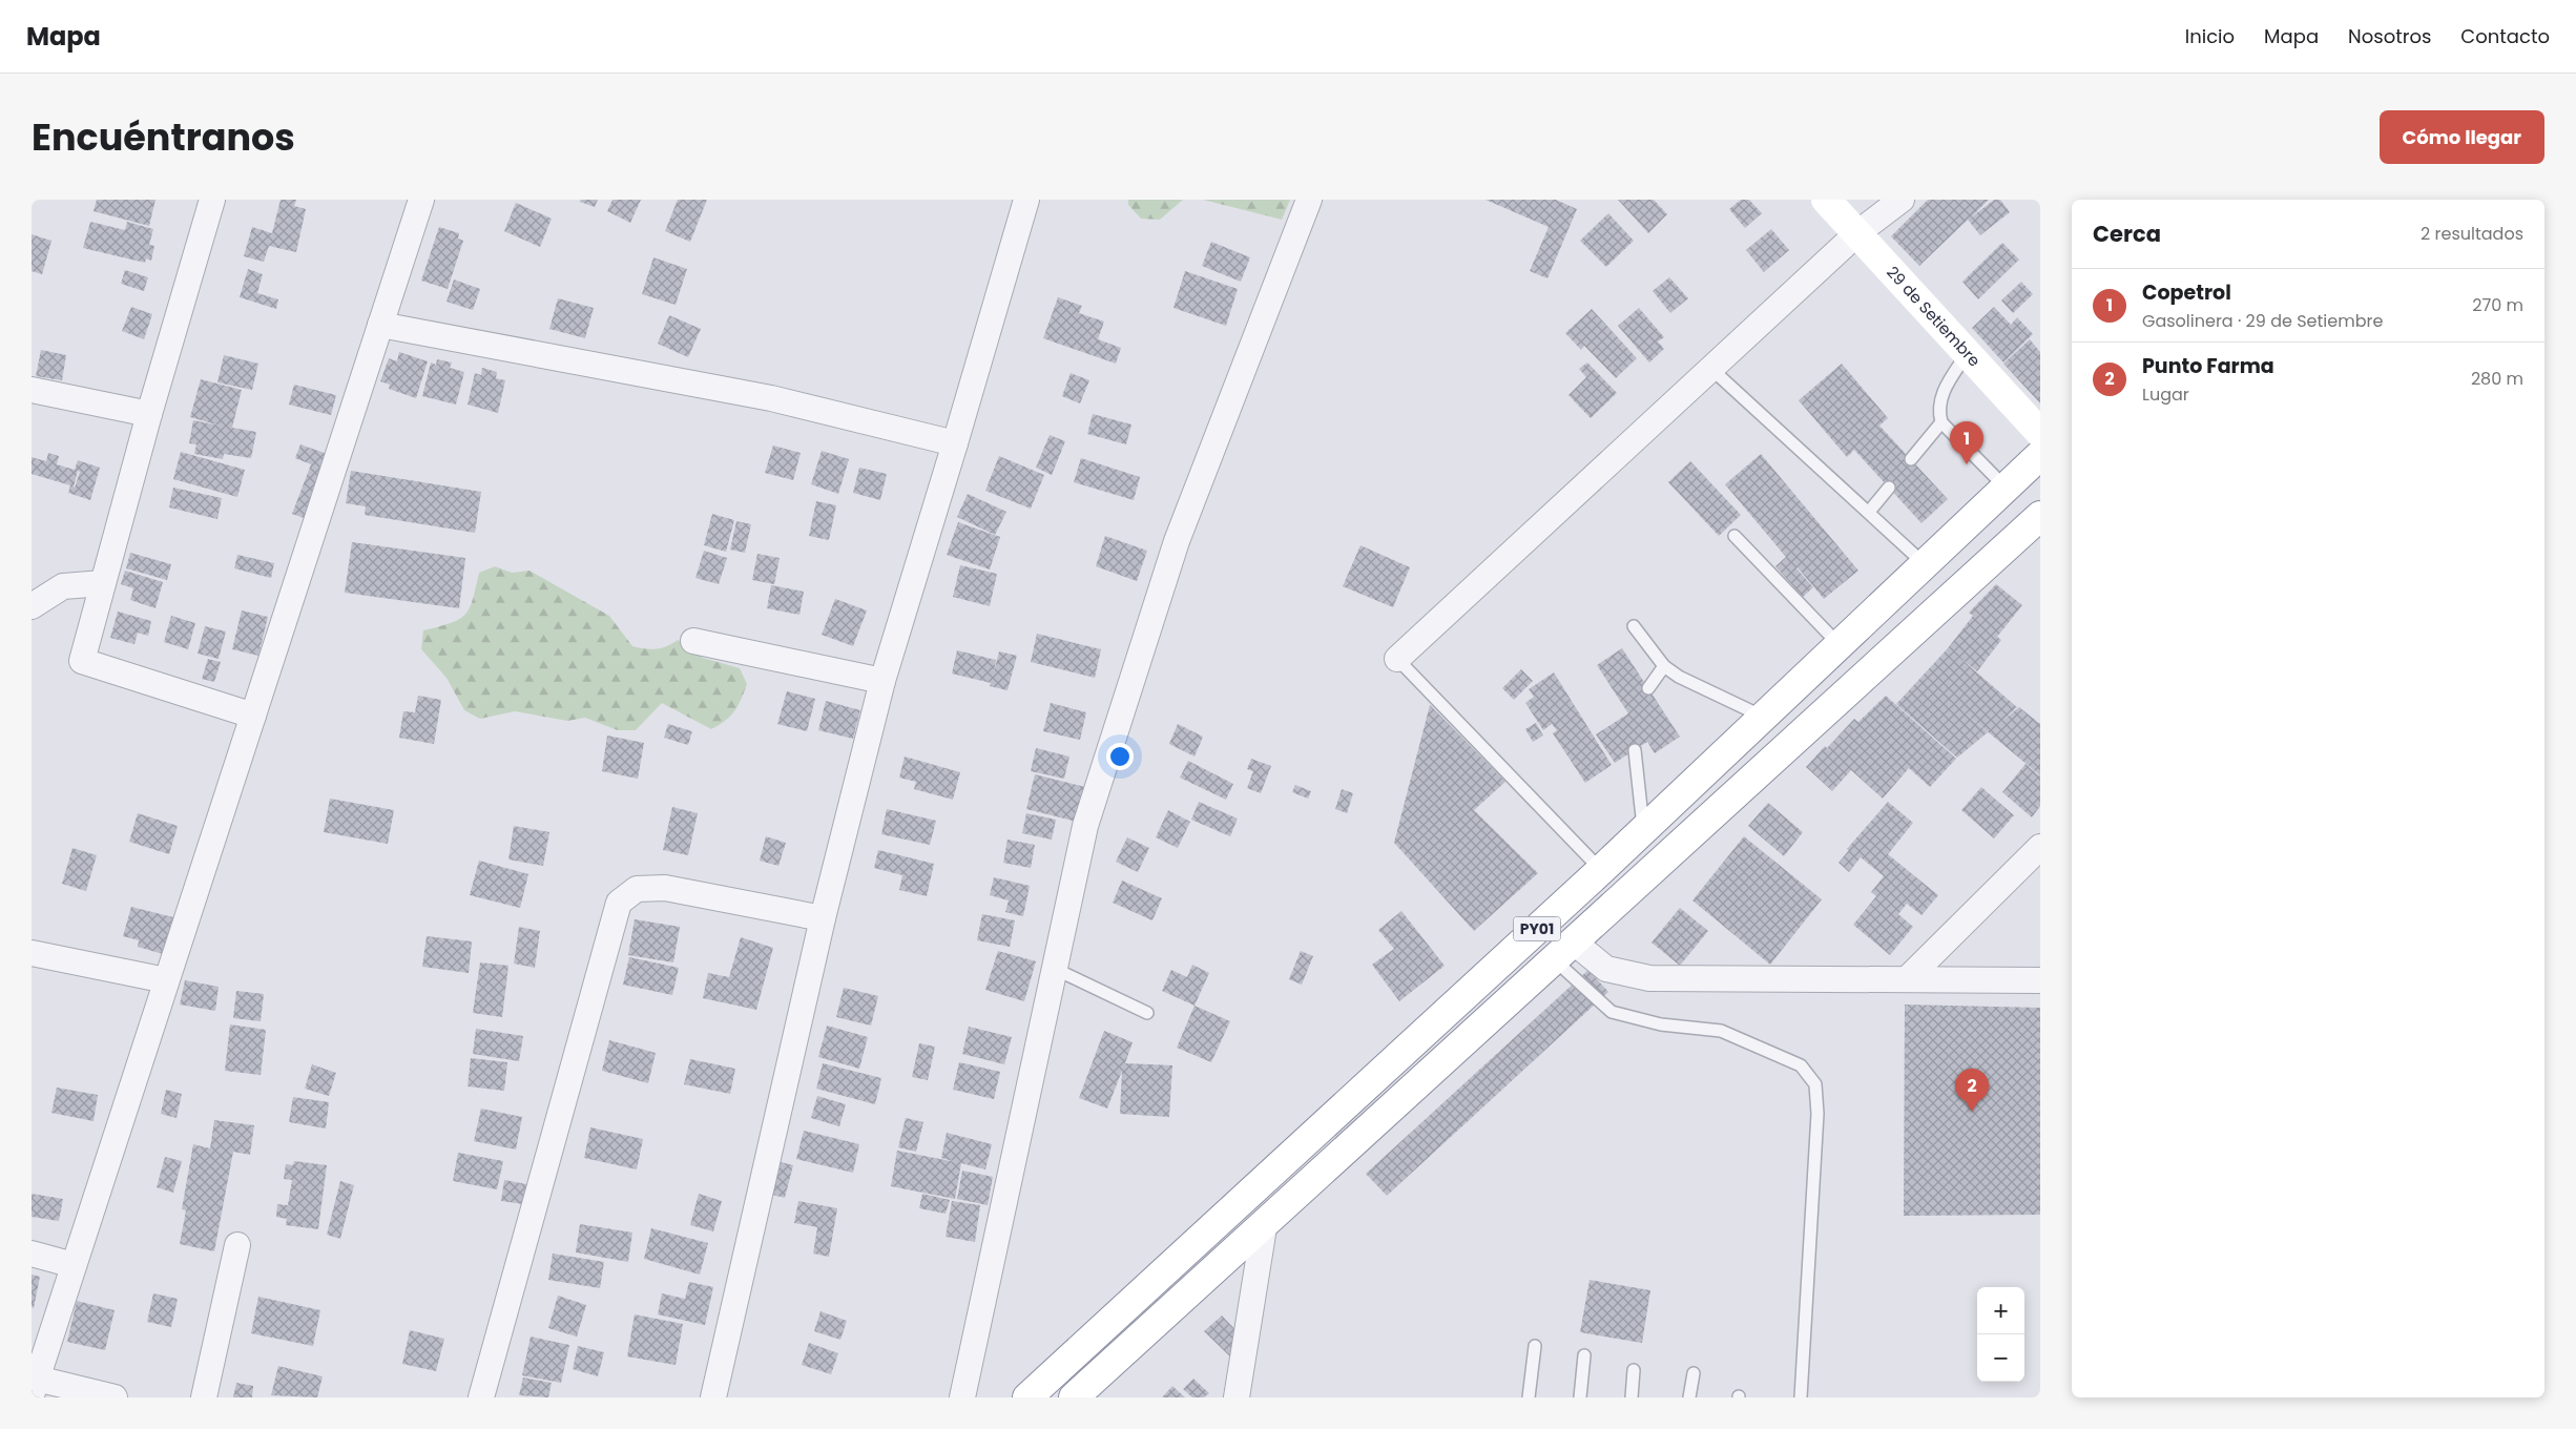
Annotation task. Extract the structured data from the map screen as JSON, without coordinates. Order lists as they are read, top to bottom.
{
  "streets": {
    "main road": ["29 de Setiembre", "PY01"]
  },
  "page": {
    "header": "Mapa",
    "nav": [
      "Inicio",
      "Mapa",
      "Nosotros",
      "Contacto"
    ],
    "title": "Encuéntranos",
    "buttons": "Cómo llegar",
    "heading": ["Cerca", "2 resultados"],
    "list": [
      {
        "mark": "1",
        "name": "Copetrol",
        "note": "Gasolinera · 29 de Setiembre",
        "value": "270 m"
      },
      {
        "mark": "2",
        "name": "Punto Farma",
        "note": "Lugar",
        "value": "280 m"
      }
    ],
    "pins": ["1", "2"],
    "map_buttons": ["+", "−"]
  }
}
